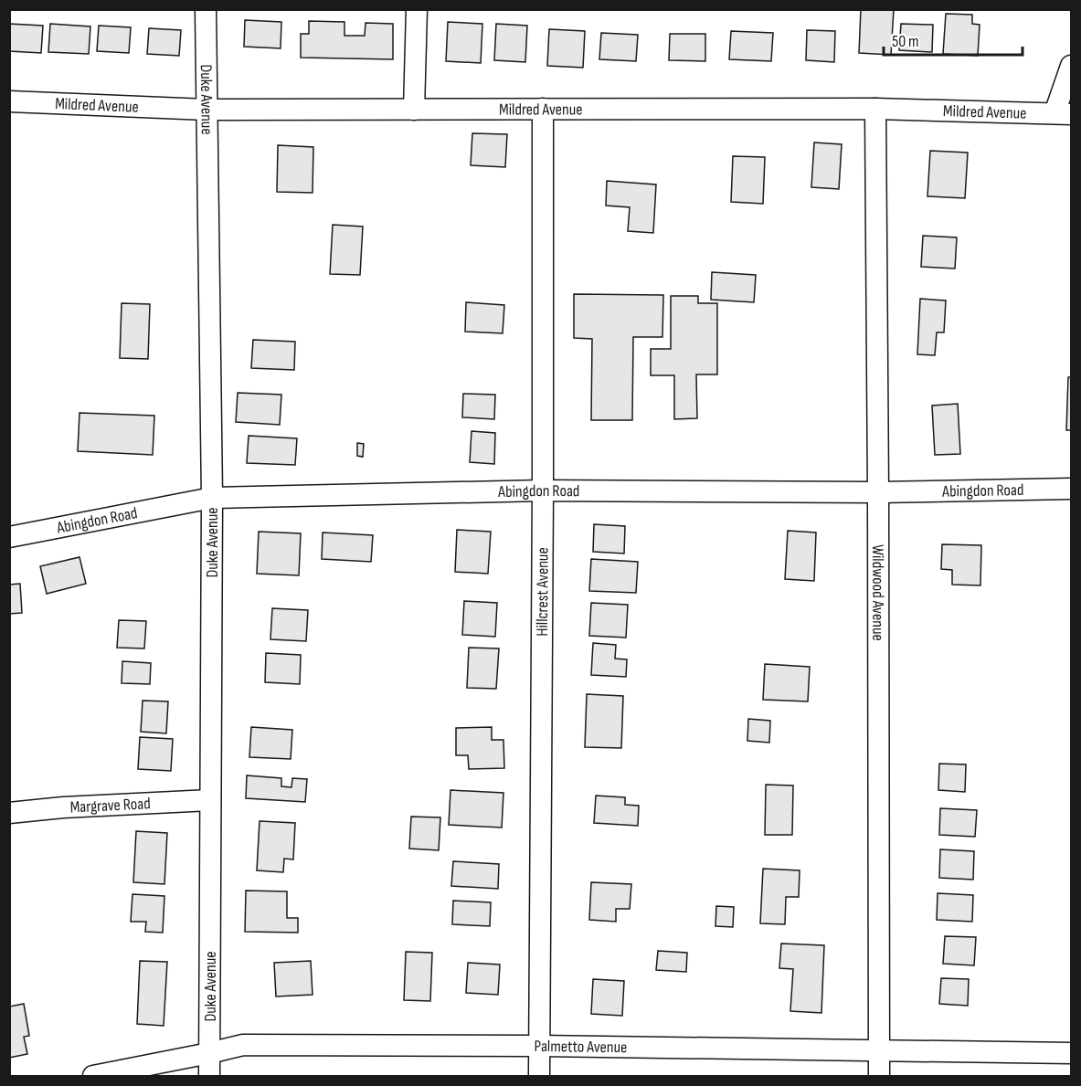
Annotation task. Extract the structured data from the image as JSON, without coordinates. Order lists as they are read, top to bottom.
{
  "streets": {
    "street": [
      "Duke Avenue",
      "Mildred Avenue",
      "Abingdon Road",
      "Hillcrest Avenue",
      "Wildwood Avenue",
      "Margrave Road",
      "Palmetto Avenue"
    ]
  },
  "crossings": [
    ["Duke Avenue", "Mildred Avenue"],
    ["Duke Avenue", "Abingdon Road"],
    ["Duke Avenue", "Margrave Road"],
    ["Duke Avenue", "Palmetto Avenue"],
    ["Mildred Avenue", "Hillcrest Avenue"],
    ["Mildred Avenue", "Wildwood Avenue"],
    ["Abingdon Road", "Hillcrest Avenue"],
    ["Abingdon Road", "Wildwood Avenue"],
    ["Hillcrest Avenue", "Palmetto Avenue"],
    ["Wildwood Avenue", "Palmetto Avenue"]
  ],
  "scale_bar": "50 m"
}
